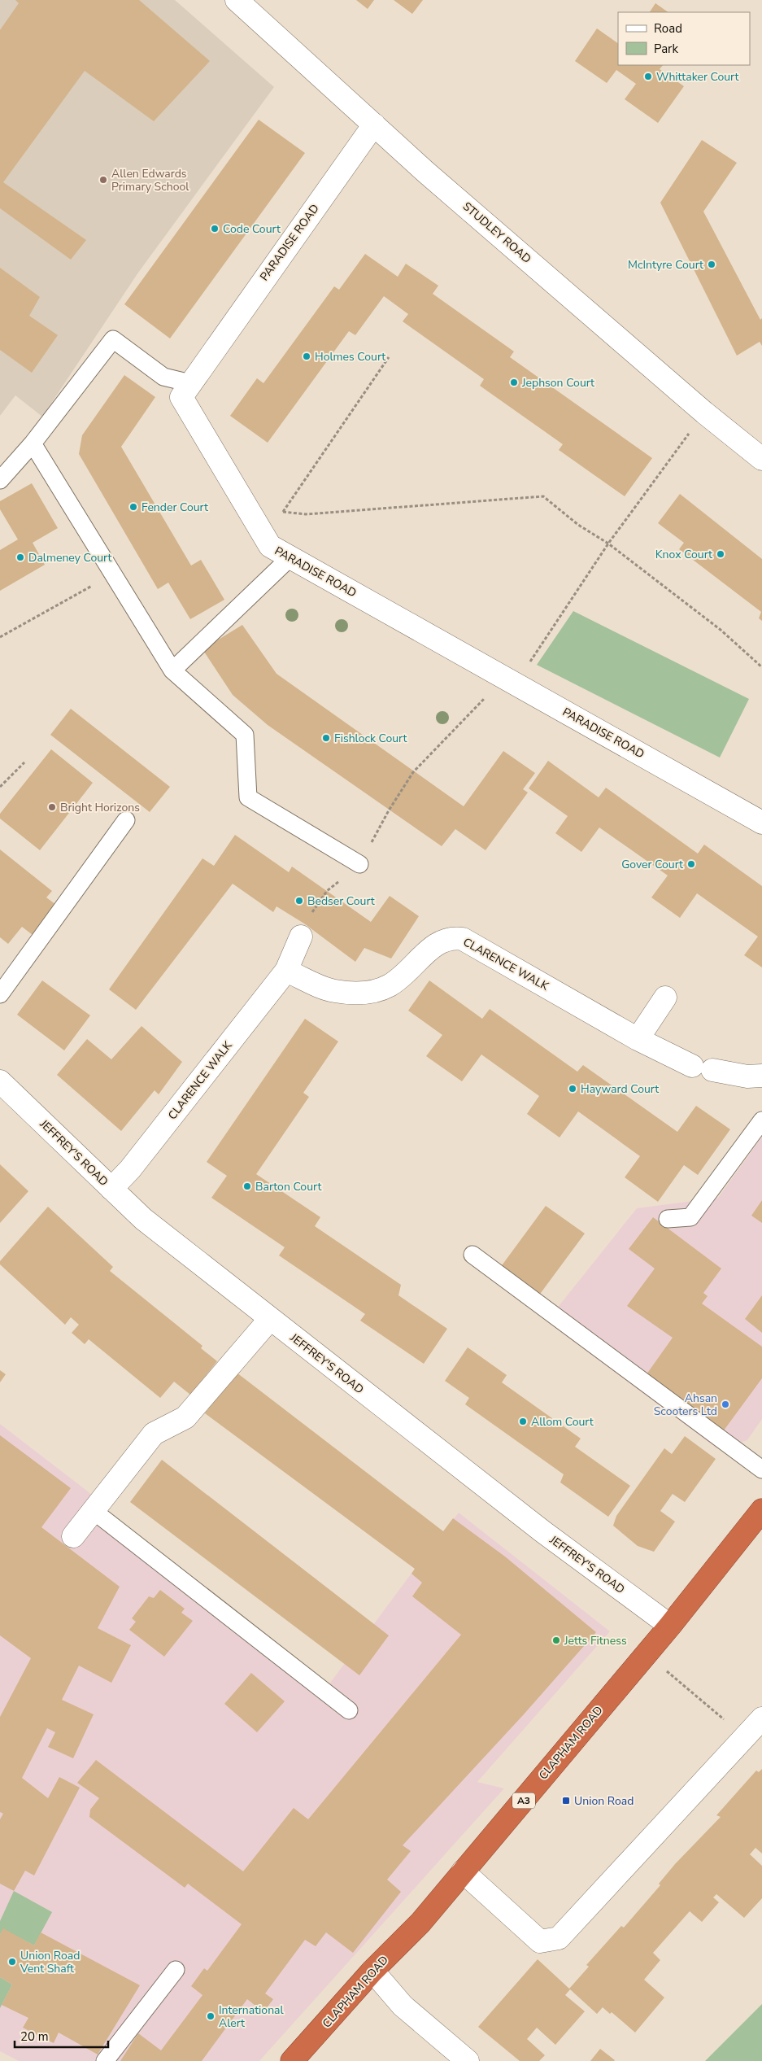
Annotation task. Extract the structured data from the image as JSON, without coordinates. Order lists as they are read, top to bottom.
{
  "streets": {
    "highway": ["CLAPHAM ROAD", "A3"],
    "street": [
      "STUDLEY ROAD",
      "PARADISE ROAD",
      "CLARENCE WALK",
      "JEFFREY'S ROAD"
    ]
  },
  "crossings": [
    ["STUDLEY ROAD", "PARADISE ROAD"],
    ["CLARENCE WALK", "JEFFREY'S ROAD"],
    ["JEFFREY'S ROAD", "CLAPHAM ROAD"]
  ],
  "places": {
    "other": [
      "Whittaker Court",
      "Allen Edwards Primary School",
      "Code Court",
      "McIntyre Court",
      "Holmes Court",
      "Jephson Court",
      "Fender Court",
      "Knox Court",
      "Dalmeney Court",
      "Fishlock Court",
      "Bright Horizons",
      "Gover Court",
      "Bedser Court",
      "Hayward Court",
      "Barton Court",
      "Ahsan Scooters Ltd",
      "Allom Court",
      "Jetts Fitness",
      "Union Road Vent Shaft",
      "International Alert"
    ],
    "transit": ["Union Road"]
  },
  "legend": ["Road", "Park"],
  "scale_bar": "20 m"
}
